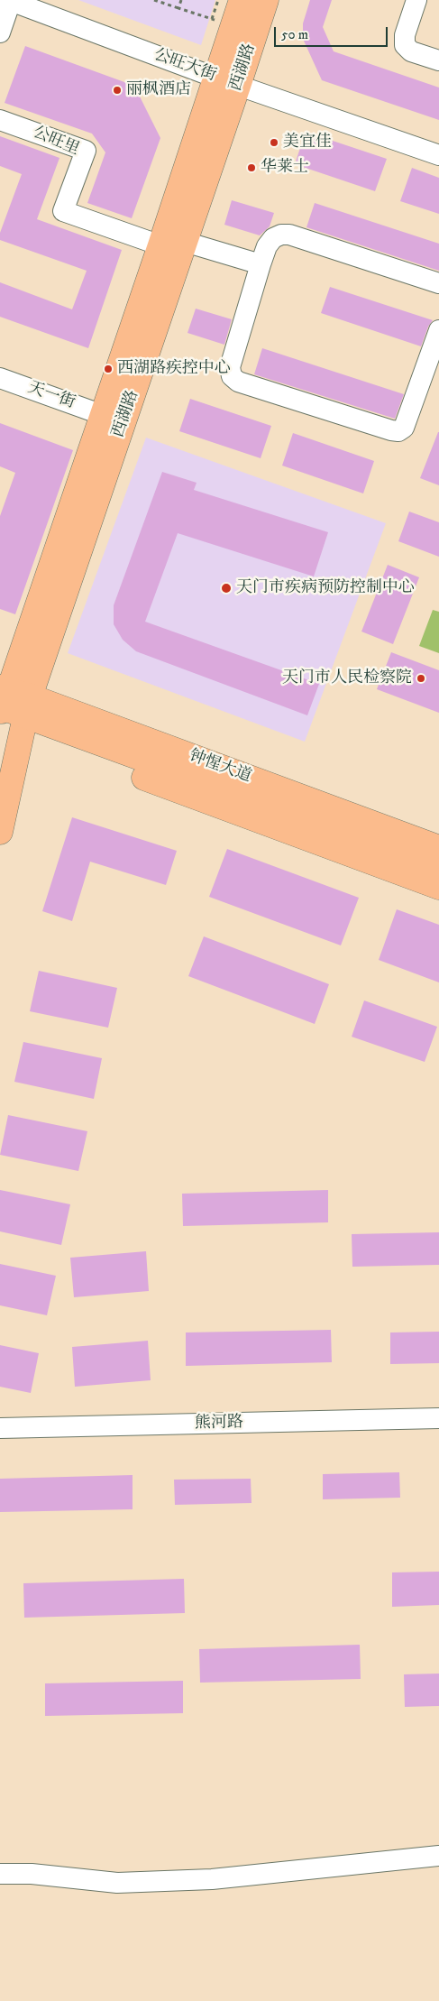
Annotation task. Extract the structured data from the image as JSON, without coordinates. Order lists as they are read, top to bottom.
{
  "streets": {
    "main road": ["西湖路", "钟惺大道"],
    "street": [
      "公旺大街",
      "公旺里",
      "天一街",
      "熊河路"
    ]
  },
  "crossings": [
    ["公旺大街", "西湖路"],
    ["西湖路", "公旺里"],
    ["西湖路", "天一街"],
    ["西湖路", "钟惺大道"]
  ],
  "places": [
    "丽枫酒店",
    "美宜佳",
    "华莱士",
    "西湖路疾控中心",
    "天门市疾病预防控制中心",
    "天门市人民检察院"
  ],
  "scale_bar": "50 m"
}
